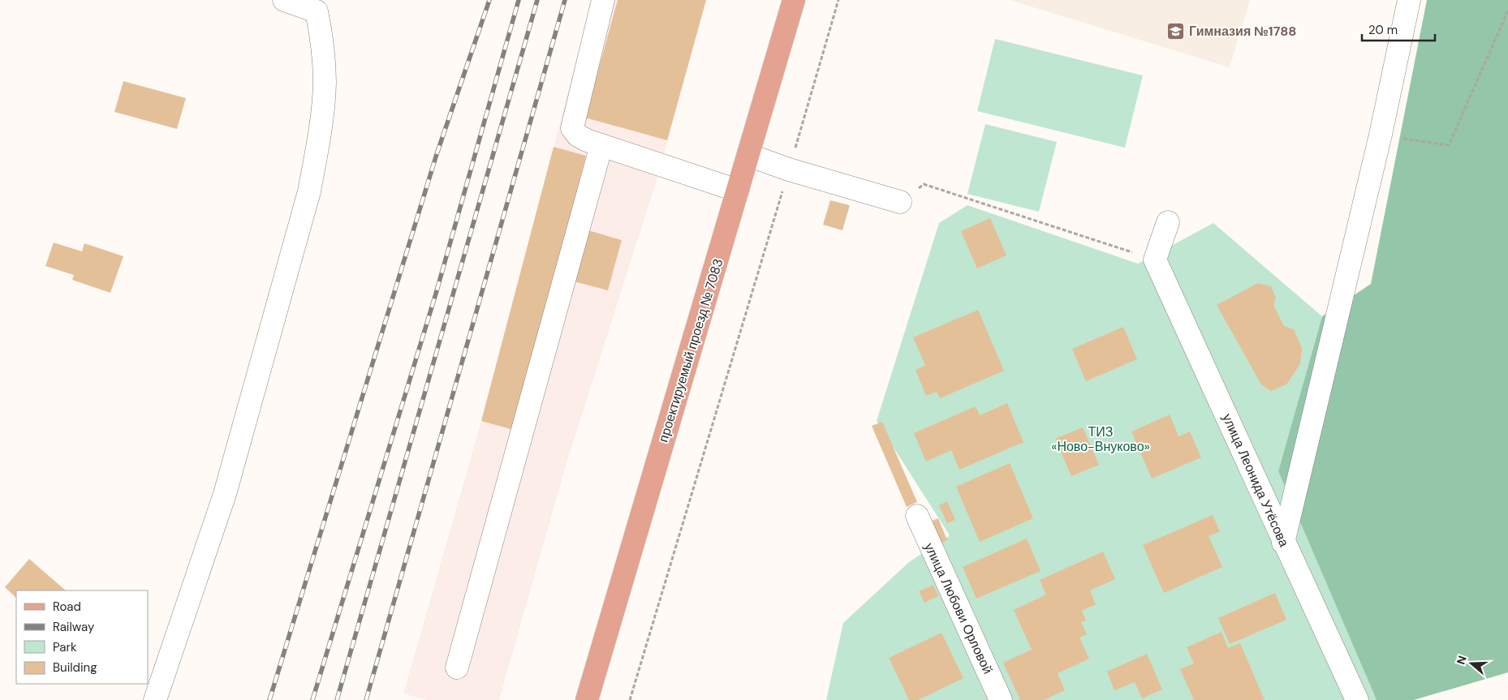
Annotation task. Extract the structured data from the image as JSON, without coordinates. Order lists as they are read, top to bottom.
{
  "streets": {
    "main road": ["проектируемый проезд № 7083"],
    "street": ["улица Леонида Утёсова", "улица Любови Орловой"]
  },
  "parks": ["ТИЗ «Ново-Внуково»"],
  "places": {
    "school or university": ["Гимназия №1788"]
  },
  "legend": [
    "Road",
    "Railway",
    "Park",
    "Building"
  ],
  "scale_bar": "20 m",
  "north": "left"
}
